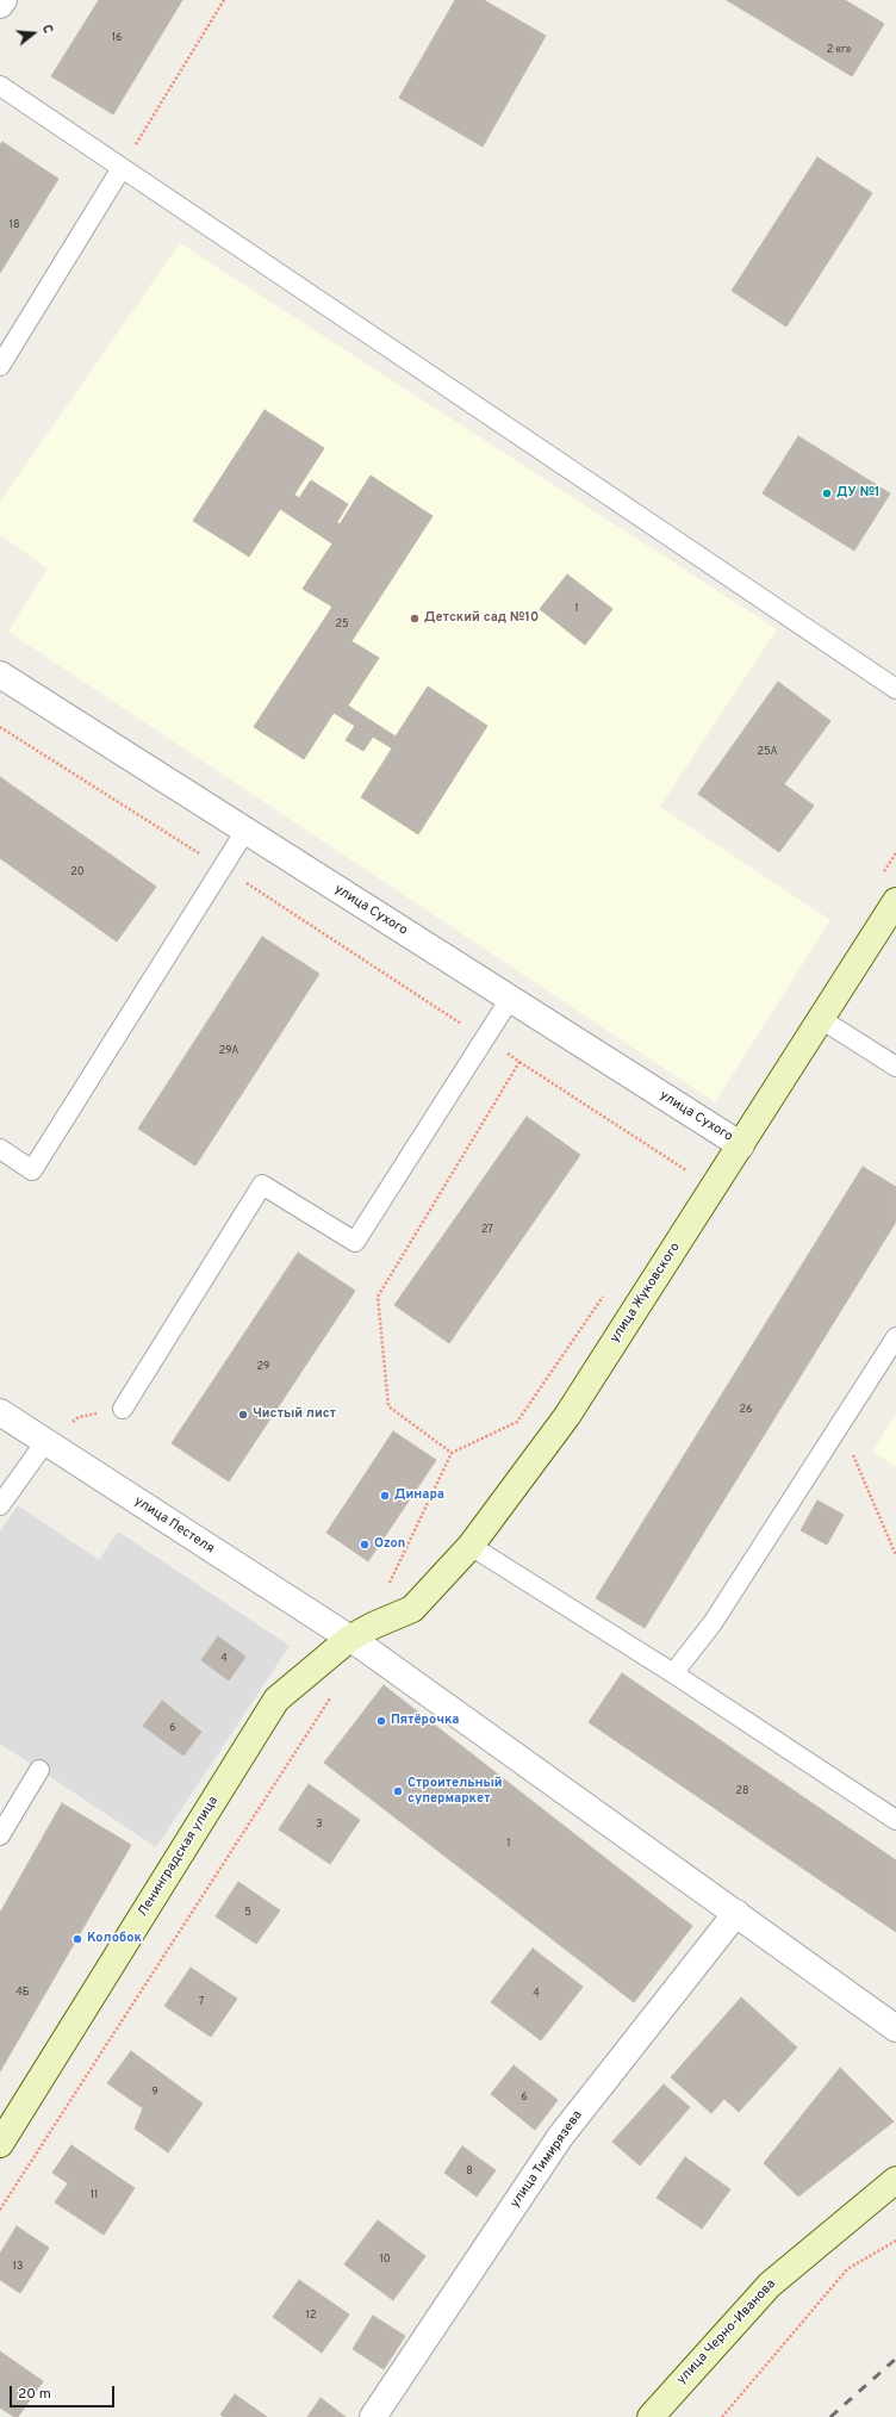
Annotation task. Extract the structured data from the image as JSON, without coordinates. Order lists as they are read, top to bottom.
{
  "streets": {
    "street": [
      "улица Сухого",
      "улица Жуковского",
      "улица Пестеля",
      "Ленинградская улица",
      "улица Тимирязева",
      "улица Черно-Иванова"
    ]
  },
  "crossings": [
    ["улица Сухого", "улица Жуковского"],
    ["улица Жуковского", "улица Пестеля"],
    ["улица Жуковского", "Ленинградская улица"],
    ["улица Пестеля", "Ленинградская улица"],
    ["улица Пестеля", "улица Тимирязева"]
  ],
  "places": [
    "ДУ №1",
    "Детский сад №10",
    "Чистый лист",
    "Динара",
    "Ozon",
    "Пятёрочка",
    "Строительный супермаркет",
    "Колобок"
  ],
  "house_numbers": [
    "16",
    "2 «г»",
    "18",
    "1",
    "25",
    "25А",
    "20",
    "29А",
    "27",
    "29",
    "26",
    "4",
    "6",
    "28",
    "3",
    "1",
    "5",
    "4Б",
    "4",
    "7",
    "9",
    "6",
    "8",
    "11",
    "10",
    "13",
    "12"
  ],
  "scale_bar": "20 m",
  "north": "right"
}
